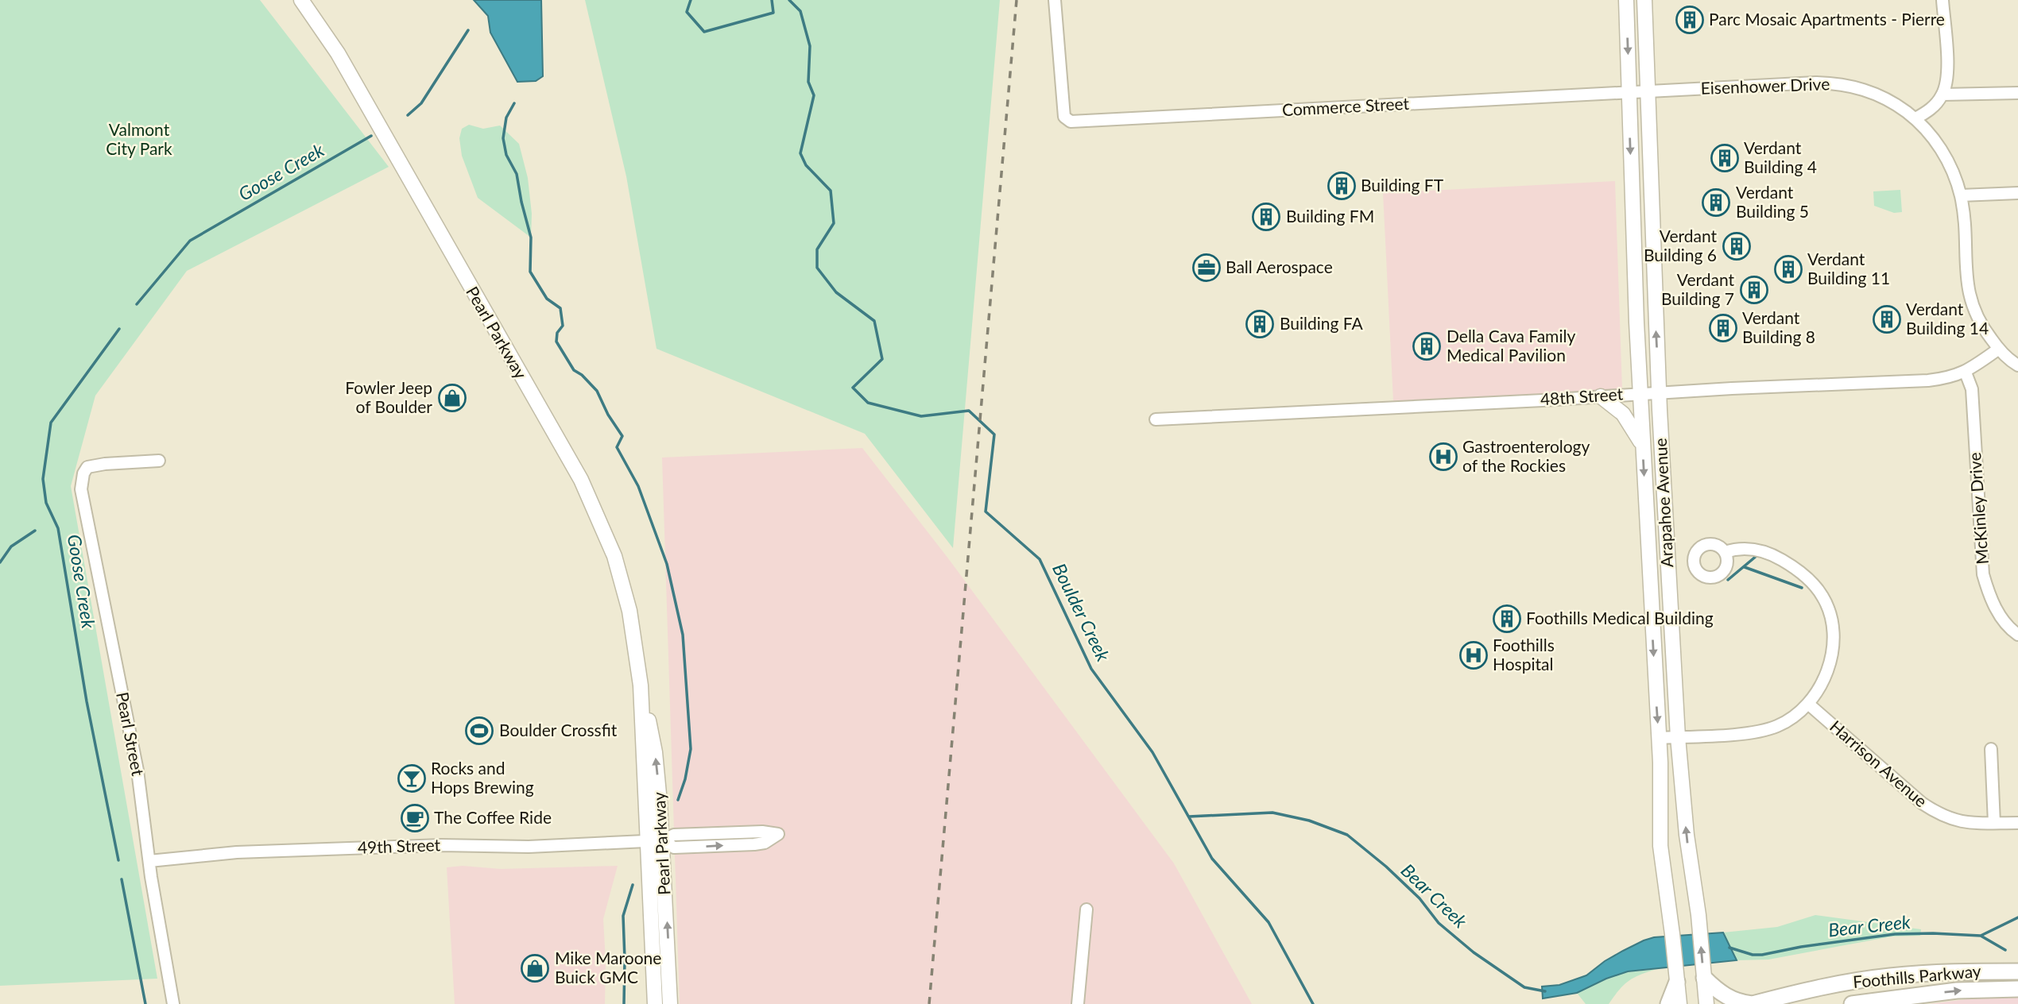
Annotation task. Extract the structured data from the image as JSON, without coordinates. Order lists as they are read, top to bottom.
{
  "streets": {
    "highway": ["Foothills Parkway"],
    "main road": ["Pearl Parkway", "Arapahoe Avenue"],
    "street": [
      "Eisenhower Drive",
      "Commerce Street",
      "48th Street",
      "McKinley Drive",
      "Pearl Street",
      "Harrison Avenue",
      "49th Street"
    ]
  },
  "crossings": [
    ["Eisenhower Drive", "Commerce Street"],
    ["Eisenhower Drive", "48th Street"],
    ["Eisenhower Drive", "Arapahoe Avenue"],
    ["Commerce Street", "Arapahoe Avenue"],
    ["Pearl Parkway", "49th Street"],
    ["48th Street", "Arapahoe Avenue"],
    ["48th Street", "McKinley Drive"],
    ["Pearl Street", "49th Street"]
  ],
  "water": ["Goose Creek", "Boulder Creek", "Bear Creek"],
  "parks": ["Valmont City Park"],
  "places": {
    "building": [
      "Parc Mosaic Apartments - Pierre",
      "Verdant Building 4",
      "Building FT",
      "Verdant Building 5",
      "Building FM",
      "Verdant Building 6",
      "Verdant Building 11",
      "Verdant Building 7",
      "Verdant Building 14",
      "Building FA",
      "Verdant Building 8",
      "Della Cava Family Medical Pavilion",
      "Foothills Medical Building"
    ],
    "office": ["Ball Aerospace"],
    "shop": ["Fowler Jeep of Boulder", "Mike Maroone Buick GMC"],
    "hospital": ["Gastroenterology of the Rockies", "Foothills Hospital"],
    "sports": ["Boulder Crossfit"],
    "bar": ["Rocks and Hops Brewing"],
    "cafe": ["The Coffee Ride"]
  }
}
